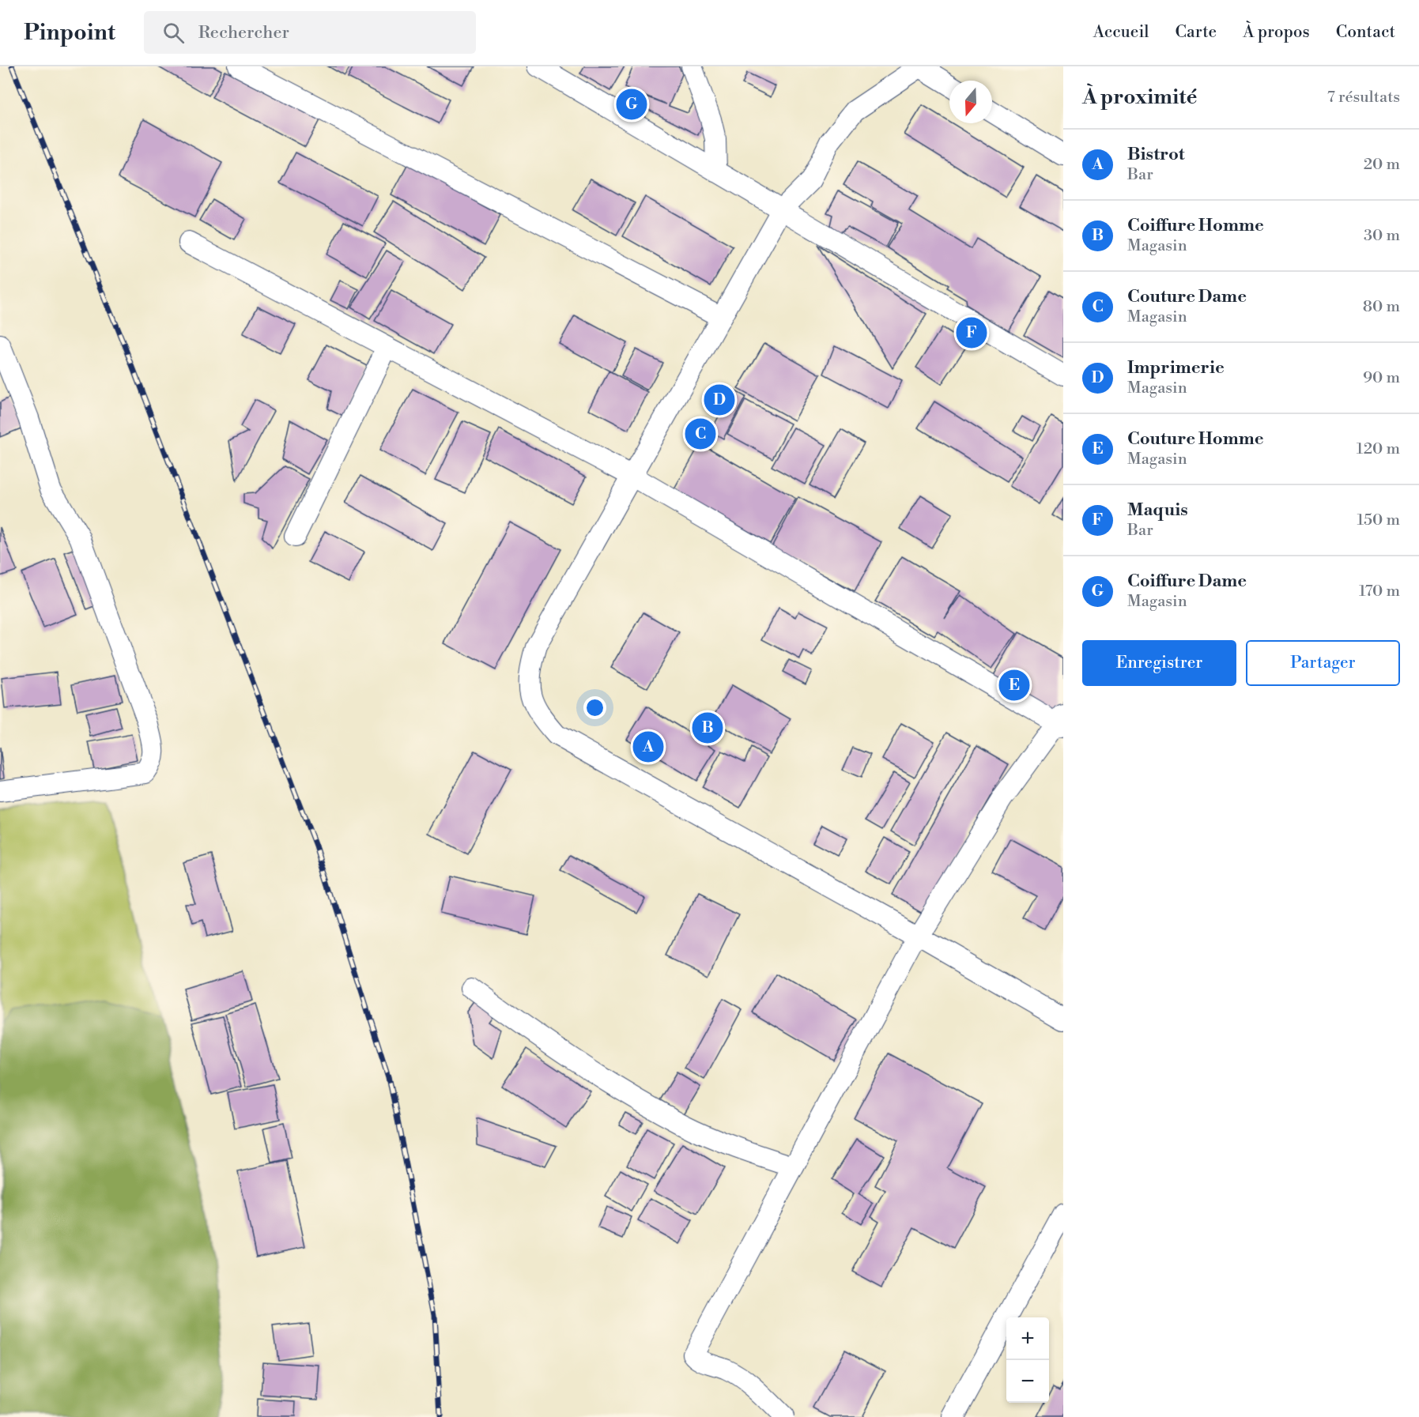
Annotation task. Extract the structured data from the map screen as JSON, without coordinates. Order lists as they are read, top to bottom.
{
  "north": "bottom",
  "page": {
    "header": "Pinpoint",
    "search": "Rechercher",
    "nav": [
      "Accueil",
      "Carte",
      "À propos",
      "Contact"
    ],
    "heading": ["À proximité", "7 résultats"],
    "pins": [
      "G",
      "F",
      "D",
      "C",
      "E",
      "B",
      "A"
    ],
    "list": [
      {
        "mark": "A",
        "name": "Bistrot",
        "note": "Bar",
        "value": "20 m"
      },
      {
        "mark": "B",
        "name": "Coiffure Homme",
        "note": "Magasin",
        "value": "30 m"
      },
      {
        "mark": "C",
        "name": "Couture Dame",
        "note": "Magasin",
        "value": "80 m"
      },
      {
        "mark": "D",
        "name": "Imprimerie",
        "note": "Magasin",
        "value": "90 m"
      },
      {
        "mark": "E",
        "name": "Couture Homme",
        "note": "Magasin",
        "value": "120 m"
      },
      {
        "mark": "F",
        "name": "Maquis",
        "note": "Bar",
        "value": "150 m"
      },
      {
        "mark": "G",
        "name": "Coiffure Dame",
        "note": "Magasin",
        "value": "170 m"
      }
    ],
    "buttons": ["Enregistrer", "Partager"],
    "map_buttons": ["+", "−"]
  }
}
